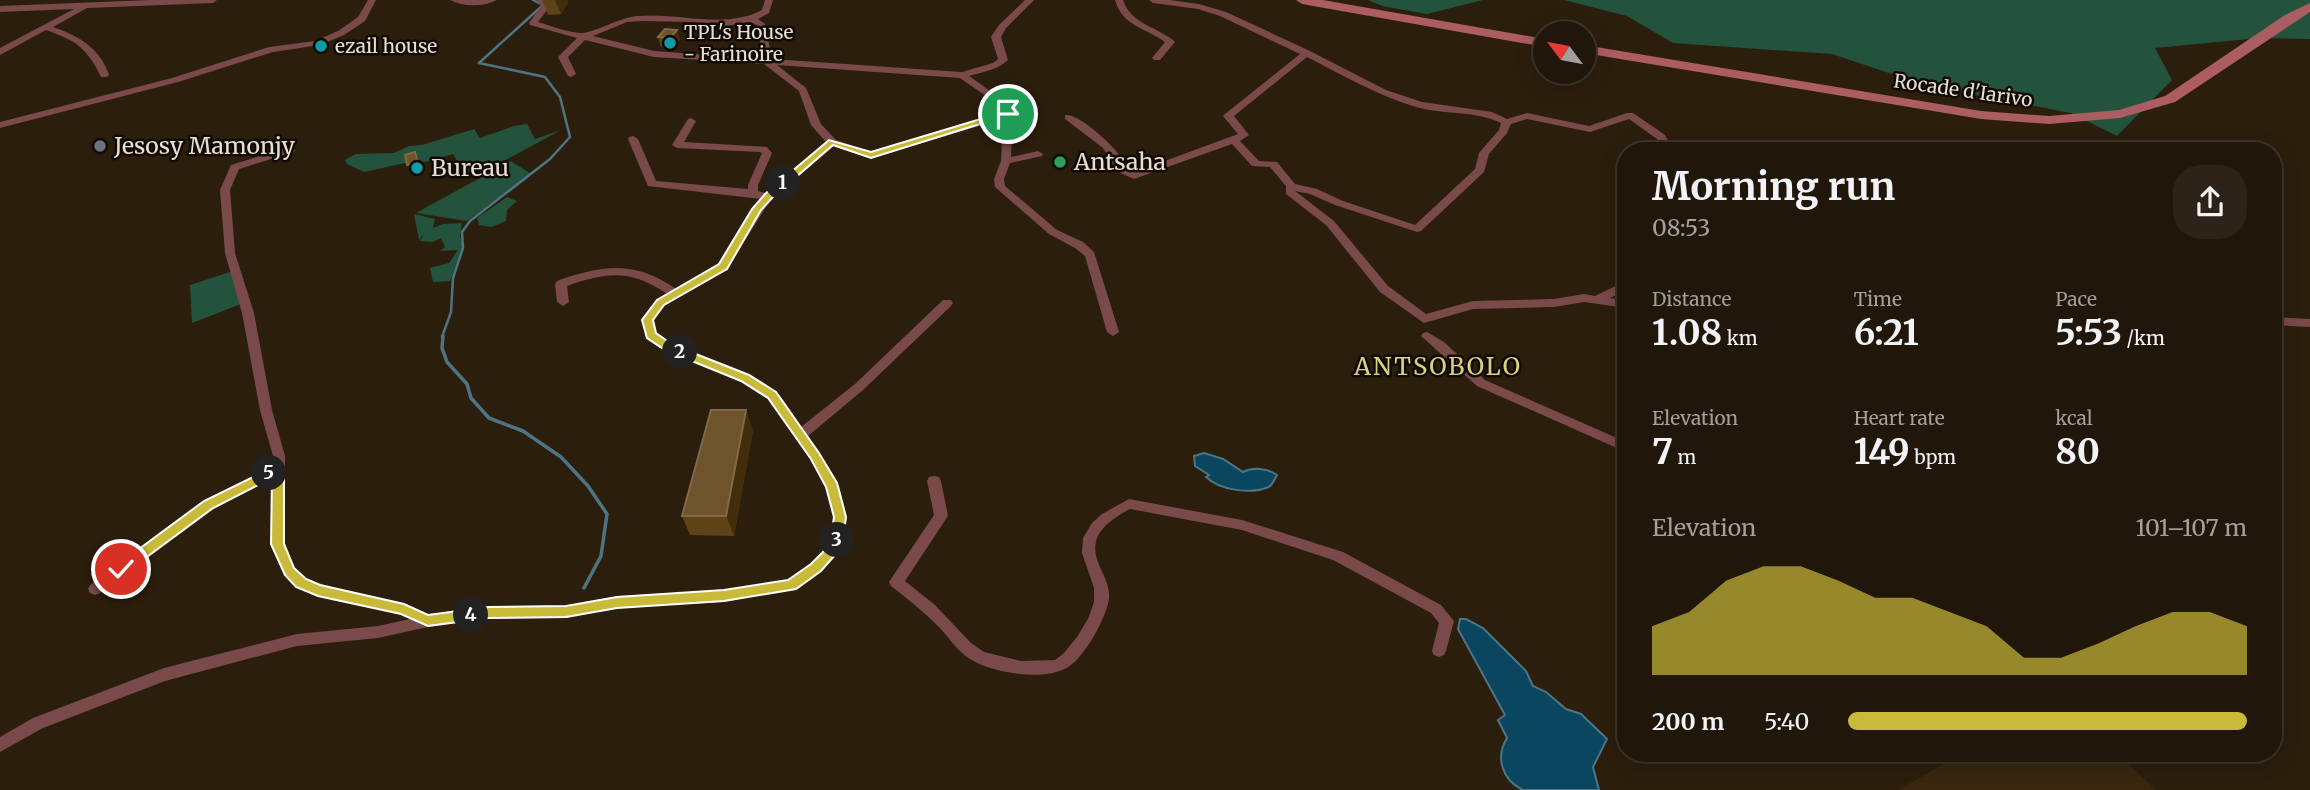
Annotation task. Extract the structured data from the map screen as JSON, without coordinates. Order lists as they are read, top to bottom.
{
  "streets": {
    "main road": ["Rocade d'Iarivo"]
  },
  "districts": ["ANTSOBOLO"],
  "places": [
    "TPL's House - Farinoire",
    "ezail house",
    "Jesosy Mamonjy",
    "Antsaha",
    "Bureau"
  ],
  "north": "top left",
  "page": {
    "heading": ["Morning run", "08:53"],
    "pins": [
      "1",
      "2",
      "5",
      "3",
      "4"
    ],
    "stats": [
      ["Distance", "1.08 km"],
      ["Time", "6:21"],
      ["Pace", "5:53 /km"],
      ["Elevation", "7 m"],
      ["Heart rate", "149 bpm"],
      ["kcal", "80"]
    ],
    "chart": ["Elevation", "101–107 m"],
    "list": [
      {
        "name": "200 m",
        "note": "5:40"
      }
    ]
  }
}
